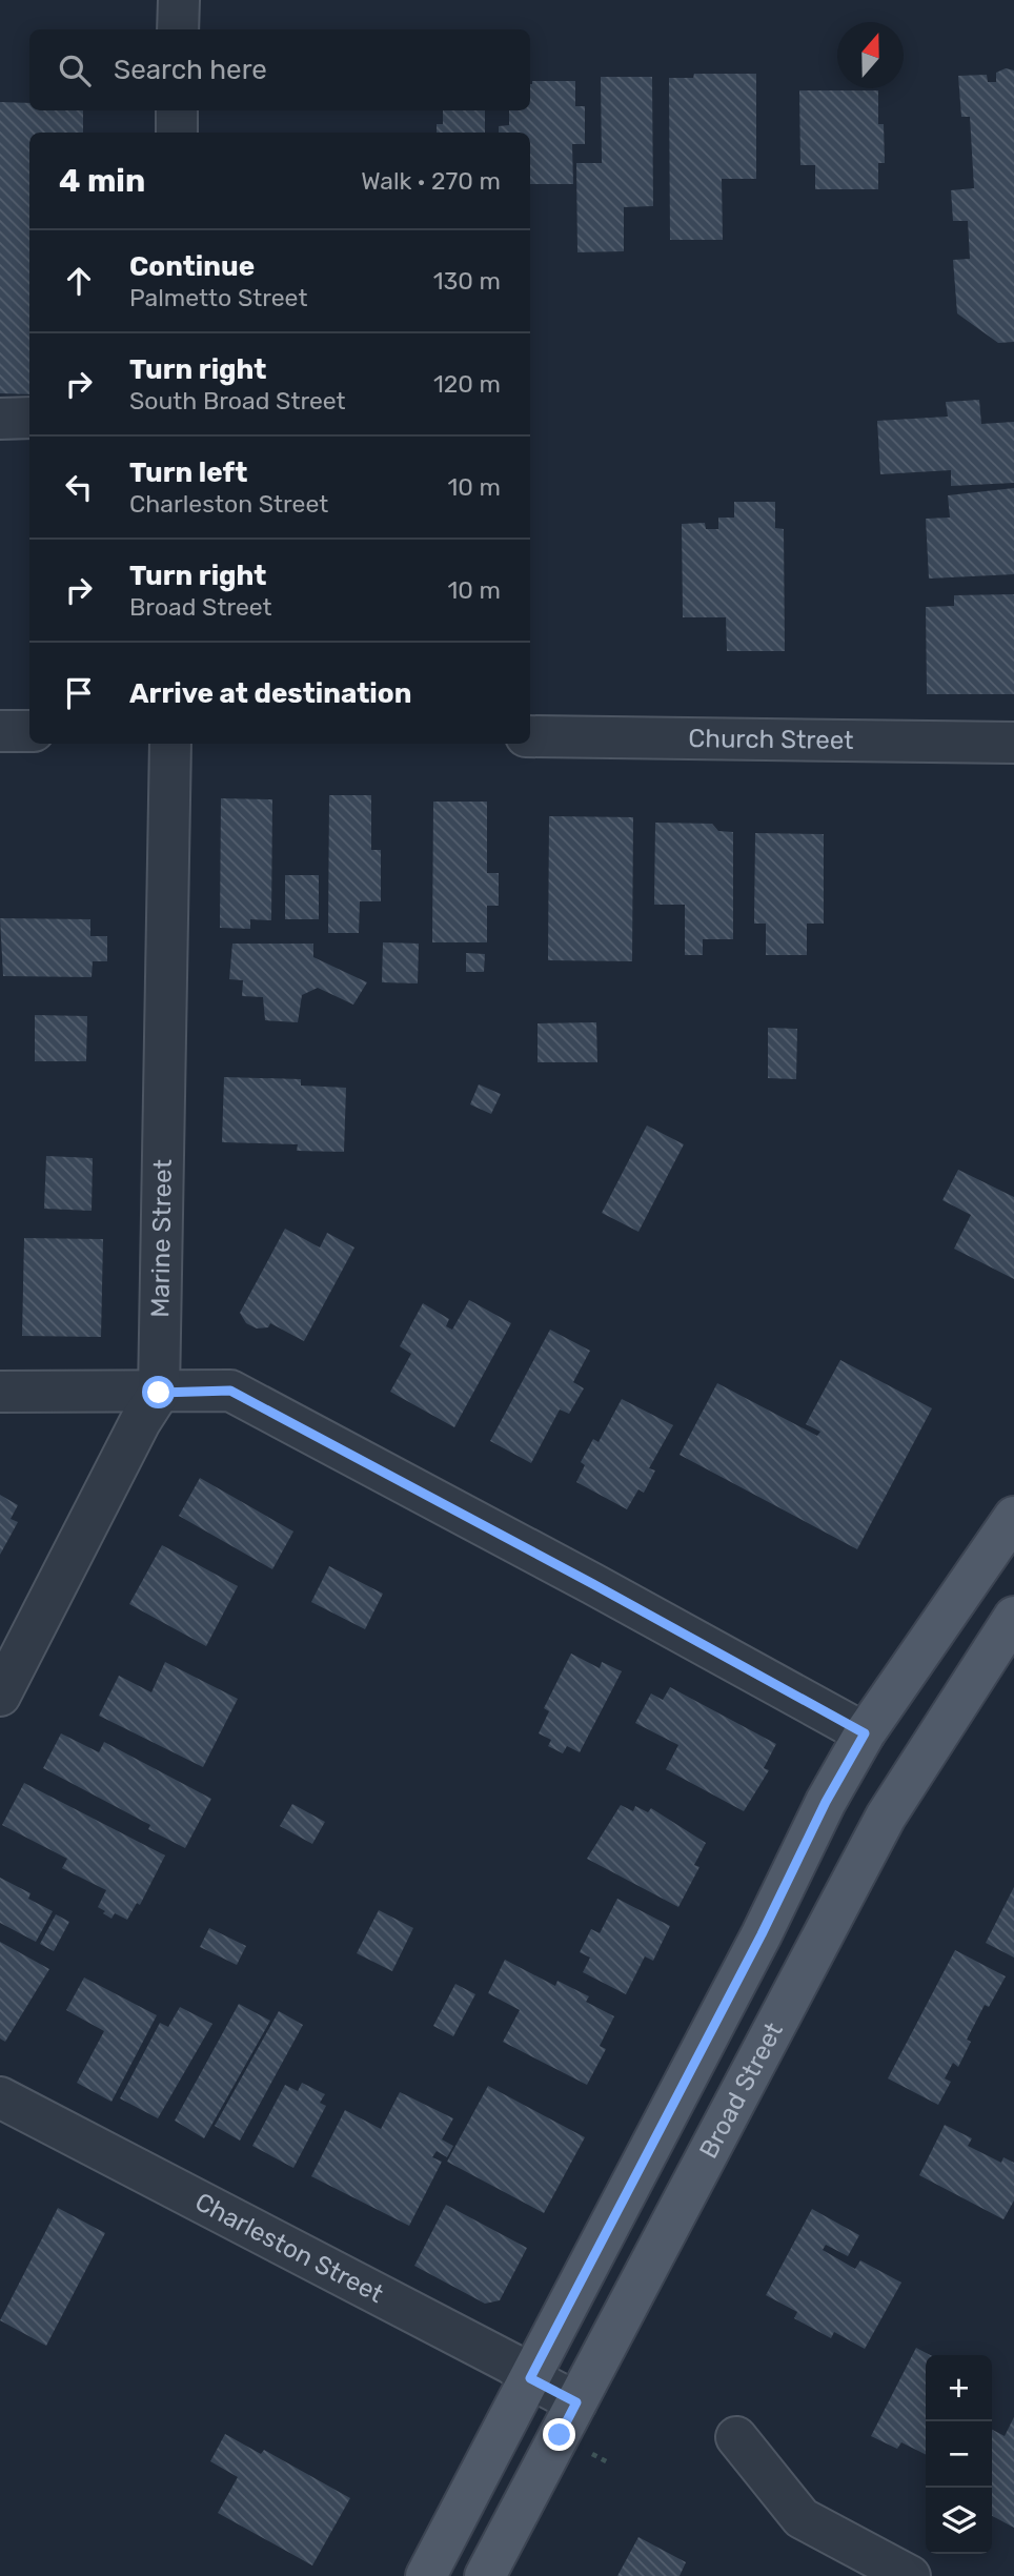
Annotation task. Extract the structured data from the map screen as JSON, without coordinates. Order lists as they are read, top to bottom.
{
  "streets": {
    "main road": ["Broad Street"],
    "street": ["Church Street", "Marine Street", "Charleston Street"]
  },
  "crossings": [
    ["Broad Street", "Charleston Street"]
  ],
  "north": "top",
  "page": {
    "search": "Search here",
    "heading": ["4 min", "Walk · 270 m"],
    "list": [
      ["Continue", "Palmetto Street", "130 m"],
      ["Turn right", "South Broad Street", "120 m"],
      ["Turn left", "Charleston Street", "10 m"],
      ["Turn right", "Broad Street", "10 m"],
      "Arrive at destination"
    ],
    "map_buttons": ["+", "−"]
  }
}
